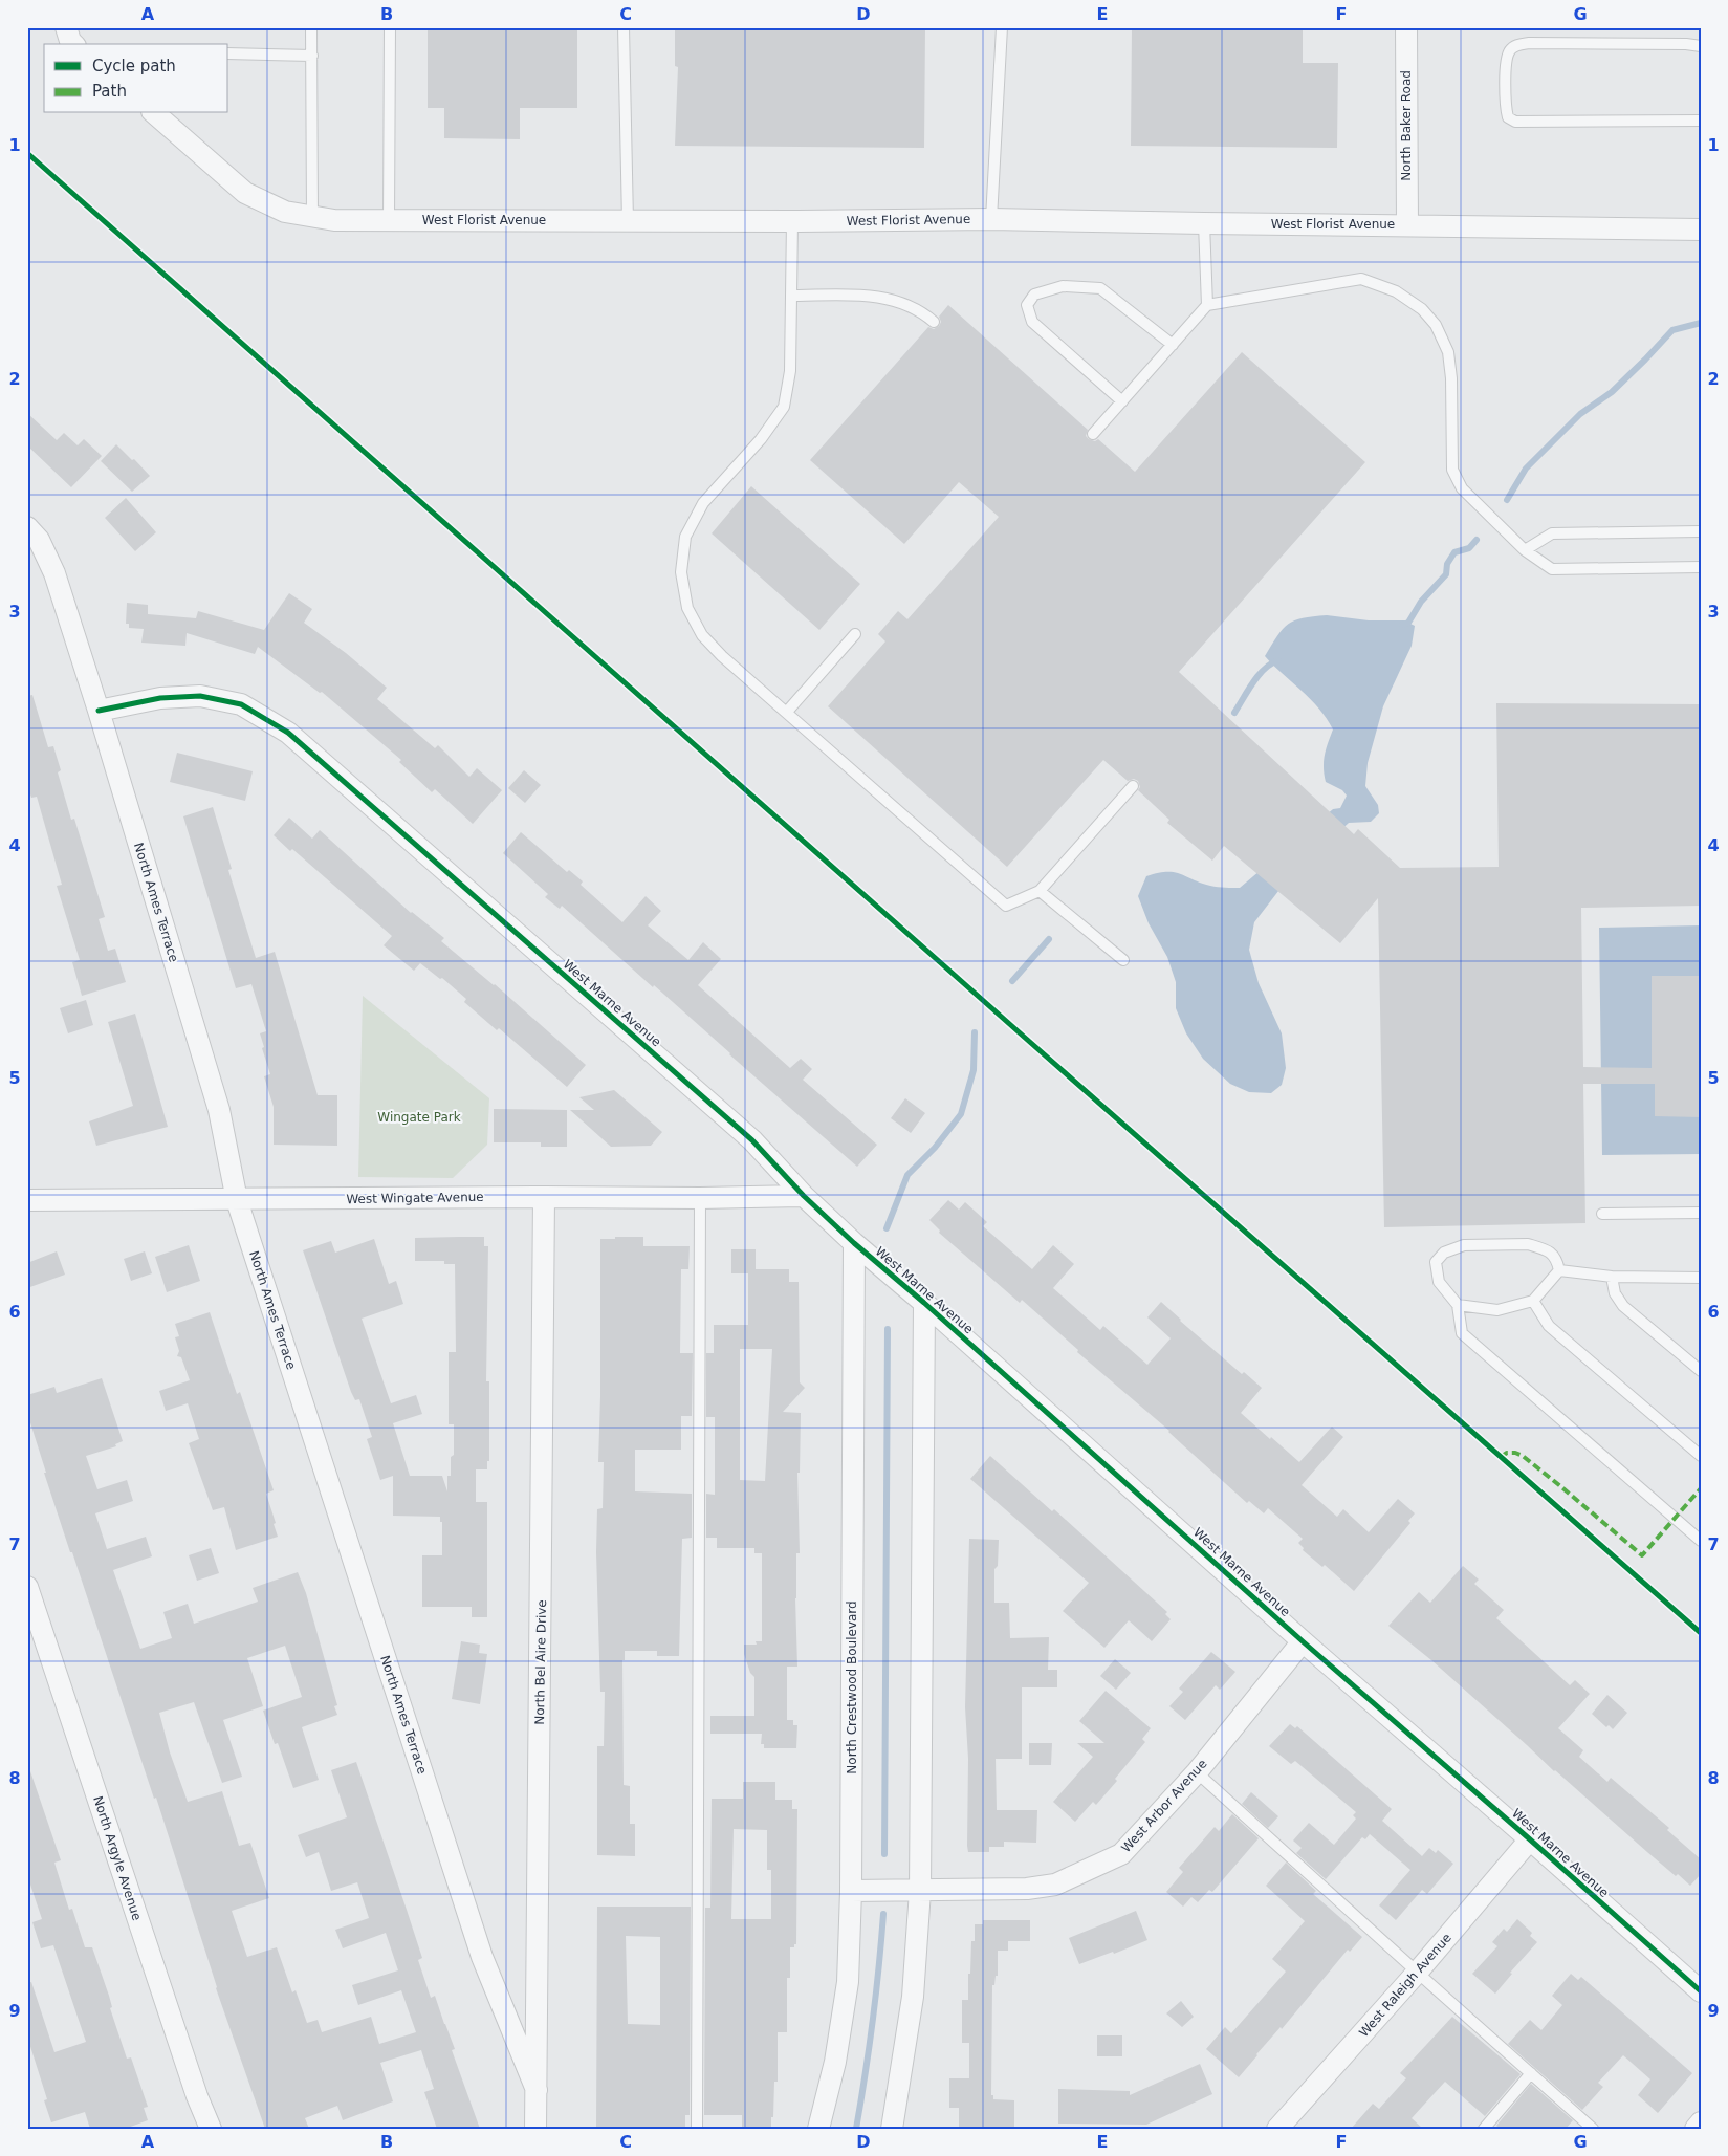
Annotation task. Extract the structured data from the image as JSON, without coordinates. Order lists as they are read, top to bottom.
{
  "streets": {
    "street": [
      "North Baker Road",
      "West Florist Avenue",
      "North Ames Terrace",
      "West Marne Avenue",
      "West Wingate Avenue",
      "North Bel Aire Drive",
      "North Crestwood Boulevard",
      "West Arbor Avenue",
      "North Argyle Avenue",
      "West Raleigh Avenue"
    ]
  },
  "crossings": [
    ["North Baker Road", "West Florist Avenue"],
    ["North Ames Terrace", "West Marne Avenue"],
    ["North Ames Terrace", "West Wingate Avenue"],
    ["North Ames Terrace", "North Bel Aire Drive"],
    ["West Marne Avenue", "West Wingate Avenue"],
    ["West Marne Avenue", "North Crestwood Boulevard"],
    ["West Marne Avenue", "West Arbor Avenue"],
    ["West Marne Avenue", "West Raleigh Avenue"],
    ["West Wingate Avenue", "North Bel Aire Drive"],
    ["North Crestwood Boulevard", "West Arbor Avenue"]
  ],
  "parks": ["Wingate Park"],
  "legend": ["Cycle path", "Path"],
  "grid": {
    "columns": [
      "A",
      "B",
      "C",
      "D",
      "E",
      "F",
      "G"
    ],
    "rows": [
      "1",
      "2",
      "3",
      "4",
      "5",
      "6",
      "7",
      "8",
      "9"
    ]
  }
}
